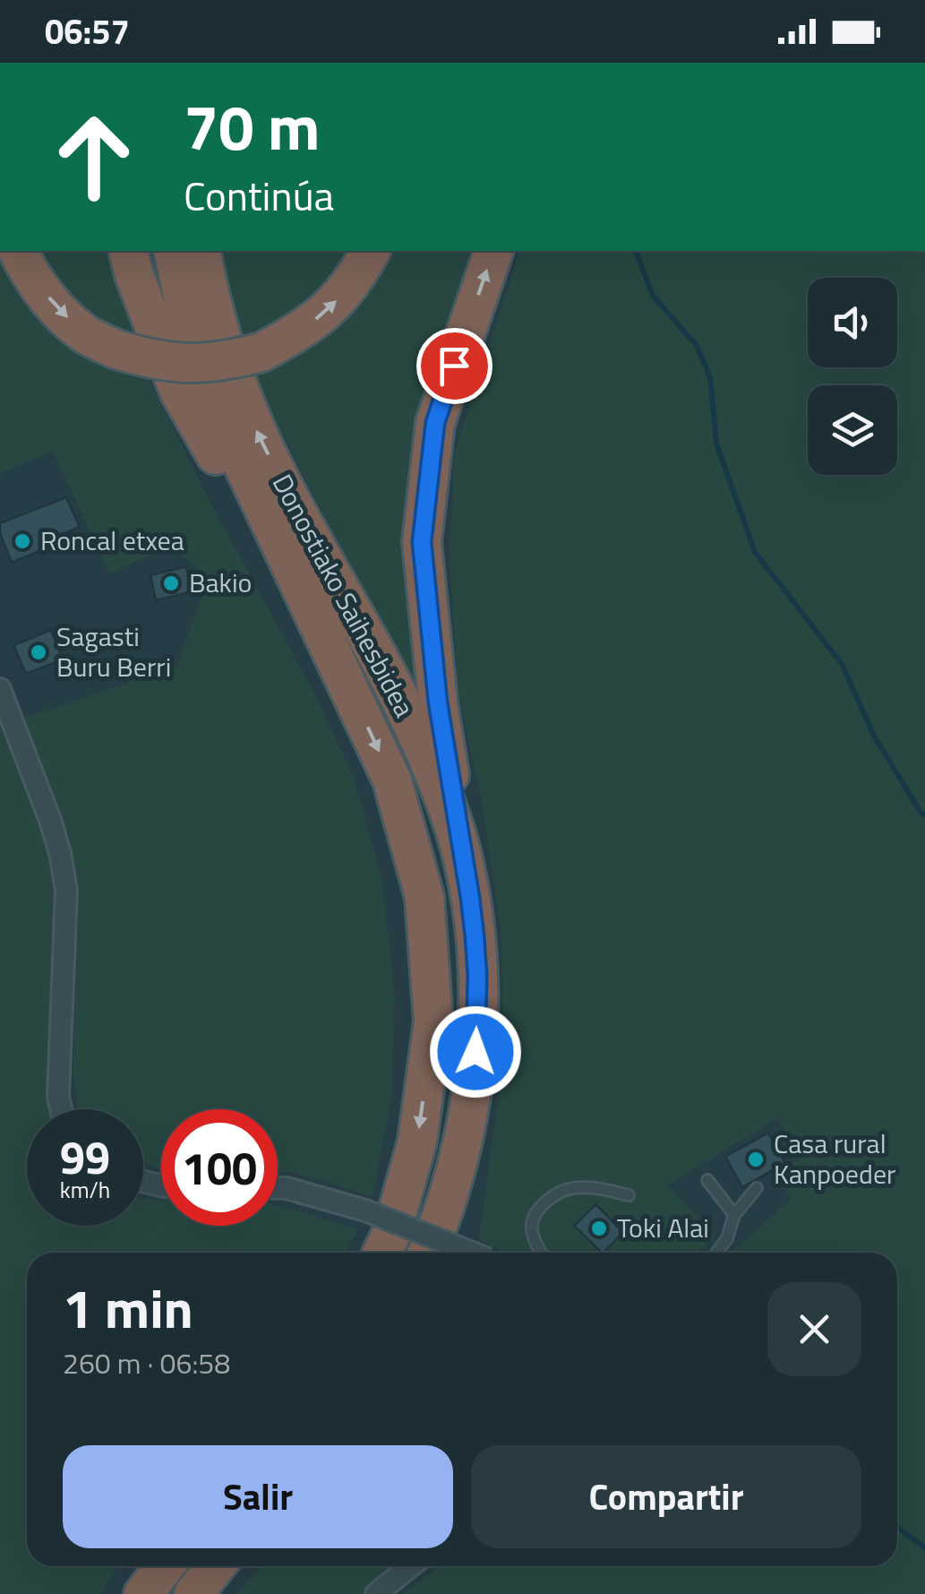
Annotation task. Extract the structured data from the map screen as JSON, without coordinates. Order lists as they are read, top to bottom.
{
  "streets": {
    "highway": ["Donostiako Saihesbidea"]
  },
  "places": [
    "Roncal etxea",
    "Bakio",
    "Sagasti Buru Berri",
    "Casa rural Kanpoeder",
    "Toki Alai"
  ],
  "page": {
    "status": "06:57",
    "turn": ["70 m", "Continúa"],
    "speed": "99 km/h",
    "limit": "100",
    "heading": ["1 min", "260 m · 06:58"],
    "buttons": ["Salir", "Compartir"]
  }
}
